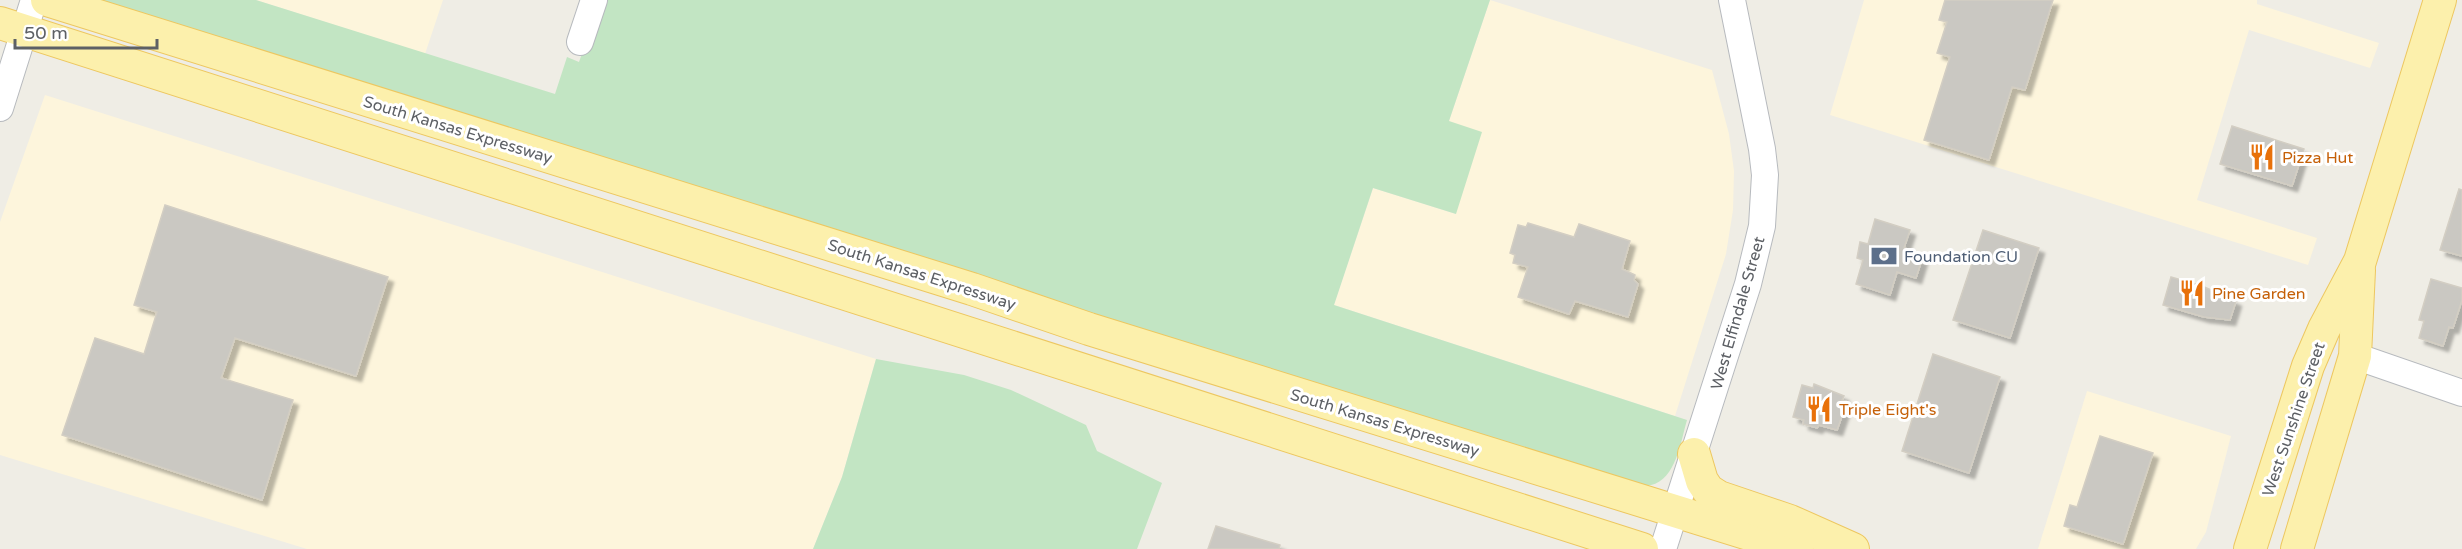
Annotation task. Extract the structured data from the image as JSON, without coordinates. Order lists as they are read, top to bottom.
{
  "streets": {
    "main road": ["South Kansas Expressway", "West Sunshine Street"],
    "street": ["West Elfindale Street"]
  },
  "crossings": [
    ["South Kansas Expressway", "West Elfindale Street"]
  ],
  "places": {
    "restaurant": ["Pizza Hut", "Pine Garden", "Triple Eight's"],
    "bank": ["Foundation CU"]
  },
  "scale_bar": "50 m"
}
